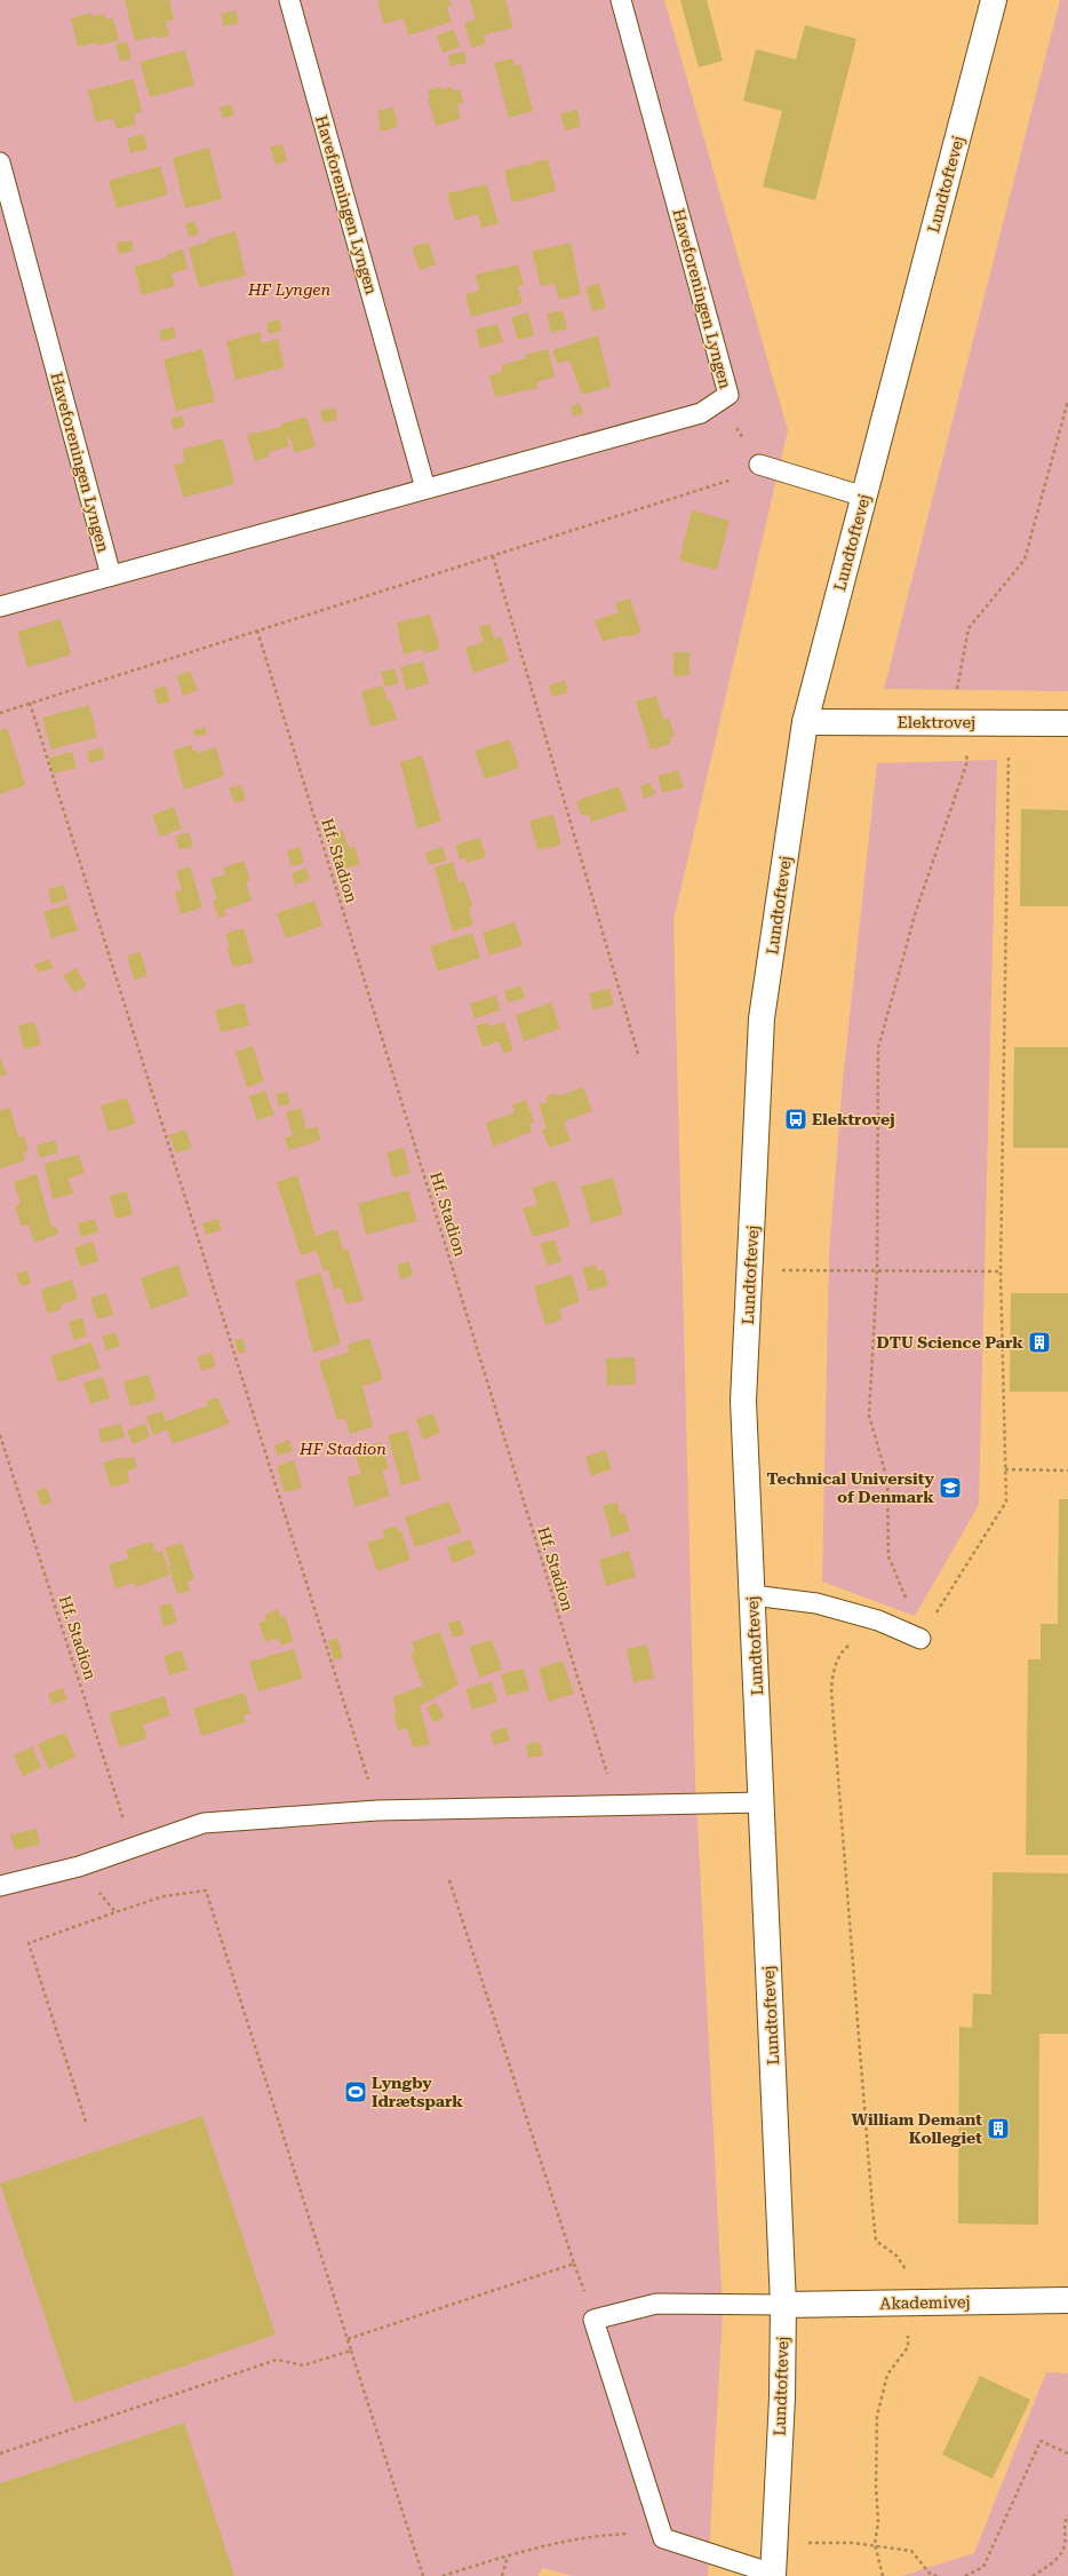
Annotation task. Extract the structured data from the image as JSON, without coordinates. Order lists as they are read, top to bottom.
{
  "streets": {
    "street": ["Lundtoftevej", "Elektrovej", "Akademivej"],
    "lane": ["Haveforeningen Lyngen"],
    "path": ["Hf. Stadion"]
  },
  "crossings": [
    ["Lundtoftevej", "Elektrovej"],
    ["Lundtoftevej", "Akademivej"]
  ],
  "parks": ["HF Lyngen", "HF Stadion"],
  "places": {
    "bus stop": ["Elektrovej"],
    "building": ["DTU Science Park", "William Demant Kollegiet"],
    "school or university": ["Technical University of Denmark"],
    "sports": ["Lyngby Idrætspark"]
  }
}
